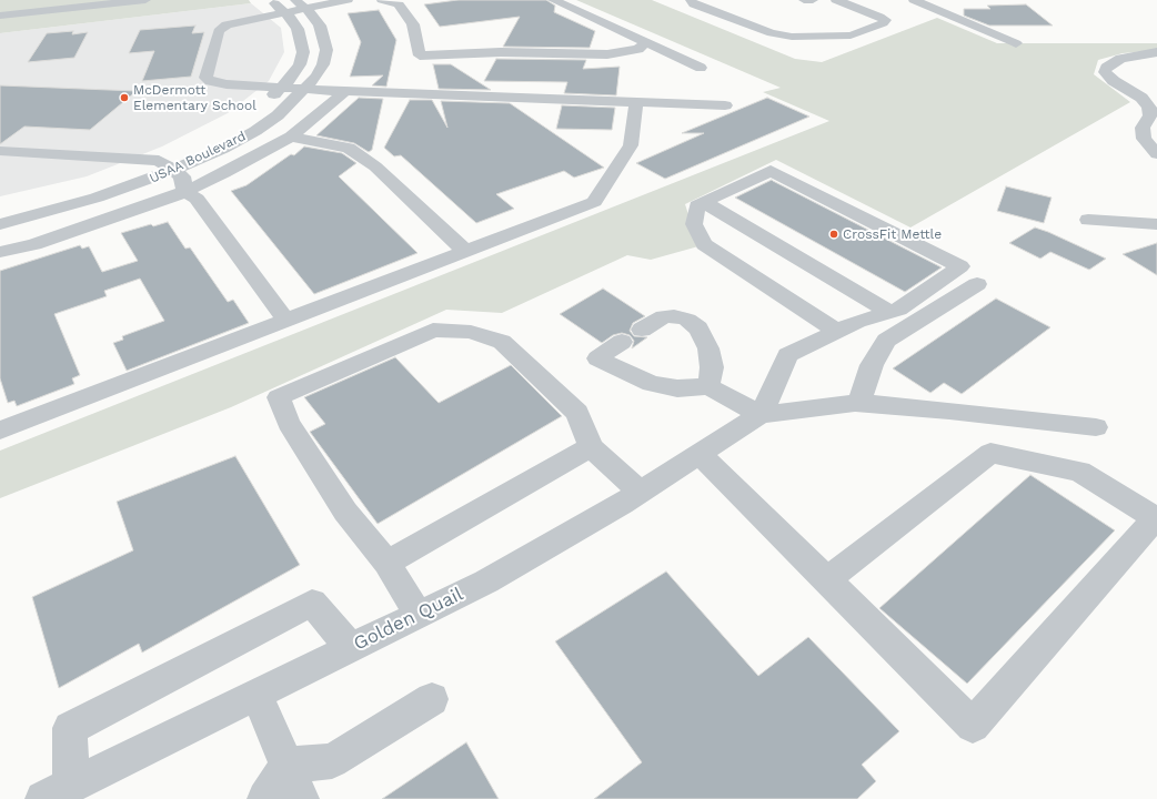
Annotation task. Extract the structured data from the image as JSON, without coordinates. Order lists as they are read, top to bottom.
{
  "streets": {
    "street": ["USAA Boulevard", "Golden Quail"]
  },
  "places": ["McDermott Elementary School", "CrossFit Mettle"]
}
